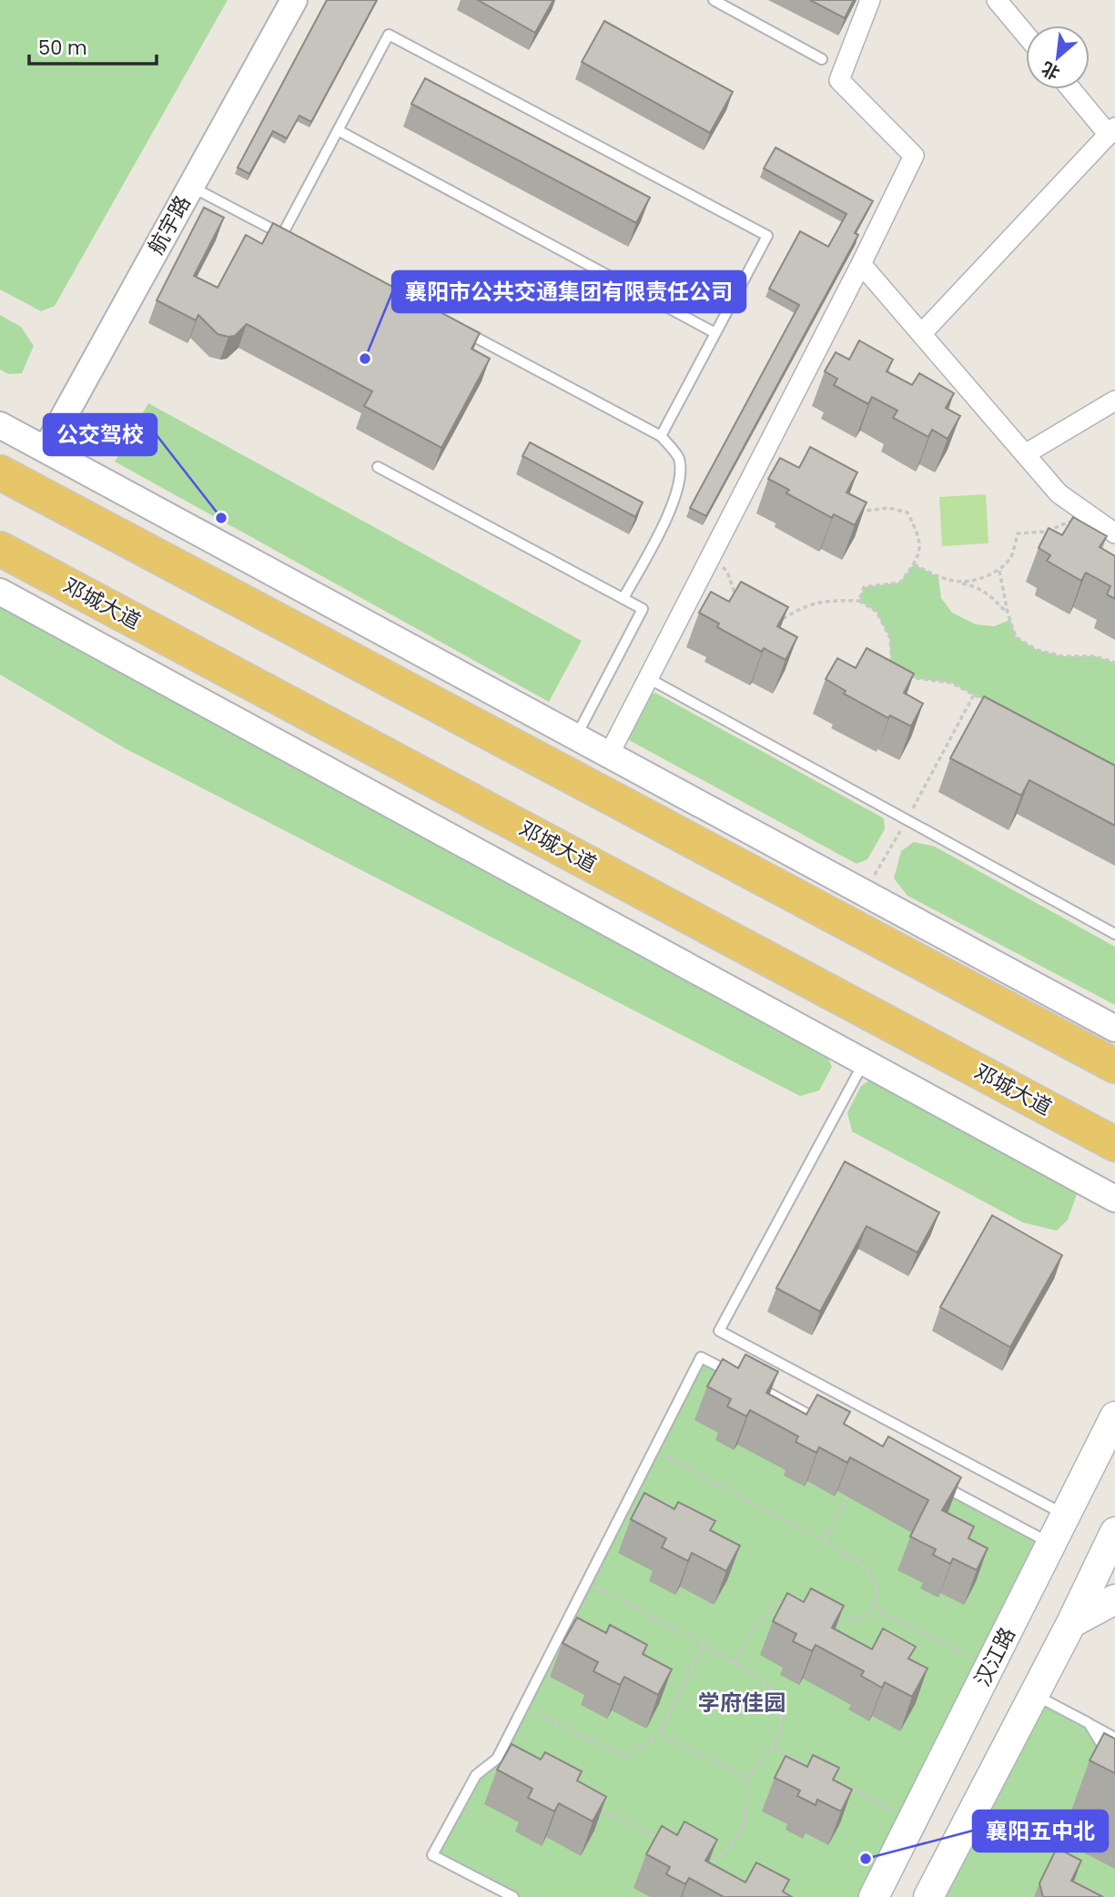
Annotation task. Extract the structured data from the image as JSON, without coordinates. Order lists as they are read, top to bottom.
{
  "streets": {
    "highway": ["邓城大道"],
    "main road": ["汉江路"],
    "street": ["航宇路"]
  },
  "districts": ["学府佳园"],
  "places": ["襄阳市公共交通集团有限责任公司", "公交驾校", "襄阳五中北"],
  "scale_bar": "50 m",
  "north": "bottom left"
}
